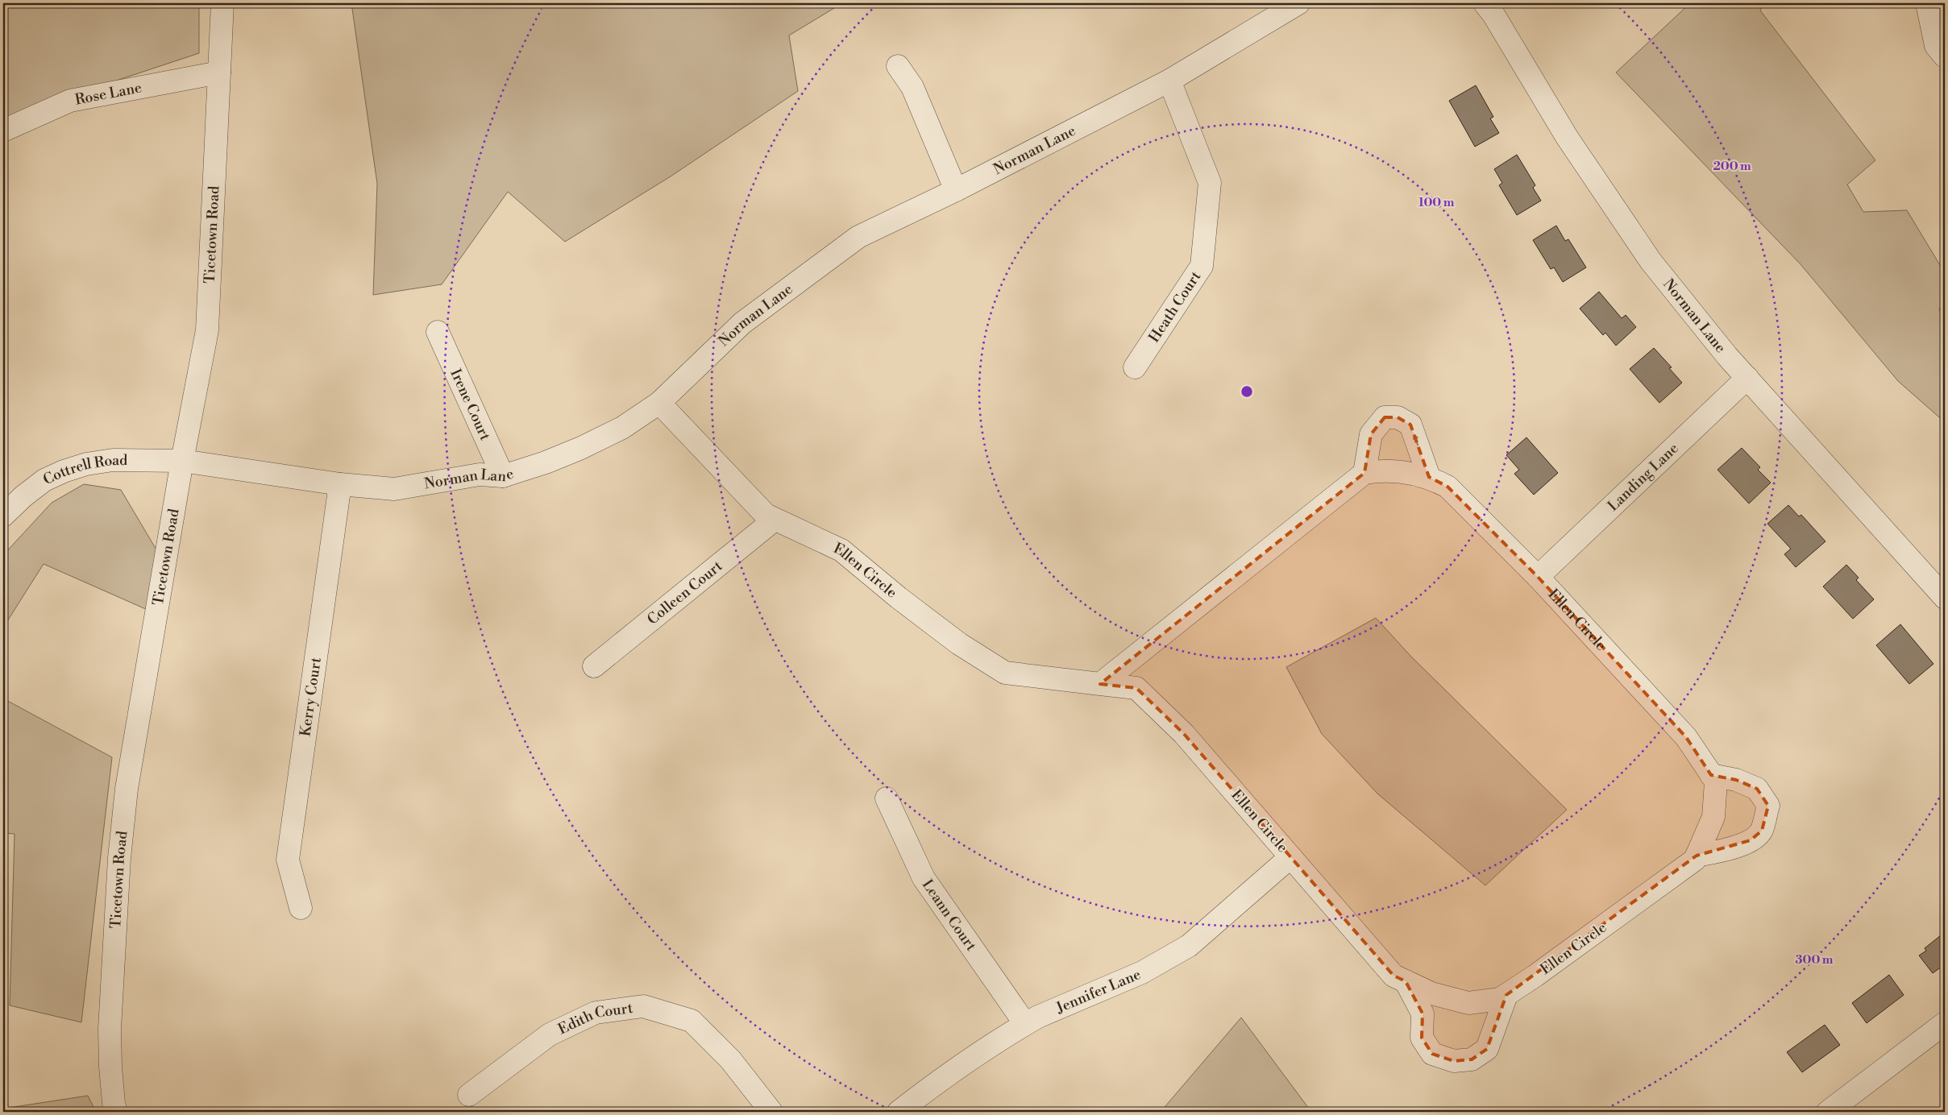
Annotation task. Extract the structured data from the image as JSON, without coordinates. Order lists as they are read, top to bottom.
{
  "streets": {
    "street": [
      "Rose Lane",
      "Norman Lane",
      "Ticetown Road",
      "Heath Court",
      "Irene Court",
      "Cottrell Road",
      "Landing Lane",
      "Ellen Circle",
      "Colleen Court",
      "Kerry Court",
      "Leann Court",
      "Jennifer Lane",
      "Edith Court"
    ]
  },
  "crossings": [
    ["Rose Lane", "Ticetown Road"],
    ["Norman Lane", "Ticetown Road"],
    ["Norman Lane", "Heath Court"],
    ["Norman Lane", "Irene Court"],
    ["Norman Lane", "Cottrell Road"],
    ["Norman Lane", "Landing Lane"],
    ["Norman Lane", "Ellen Circle"],
    ["Norman Lane", "Kerry Court"],
    ["Ticetown Road", "Cottrell Road"],
    ["Landing Lane", "Ellen Circle"],
    ["Ellen Circle", "Colleen Court"],
    ["Ellen Circle", "Jennifer Lane"],
    ["Leann Court", "Jennifer Lane"]
  ],
  "rings": ["200 m", "100 m", "300 m"]
}
